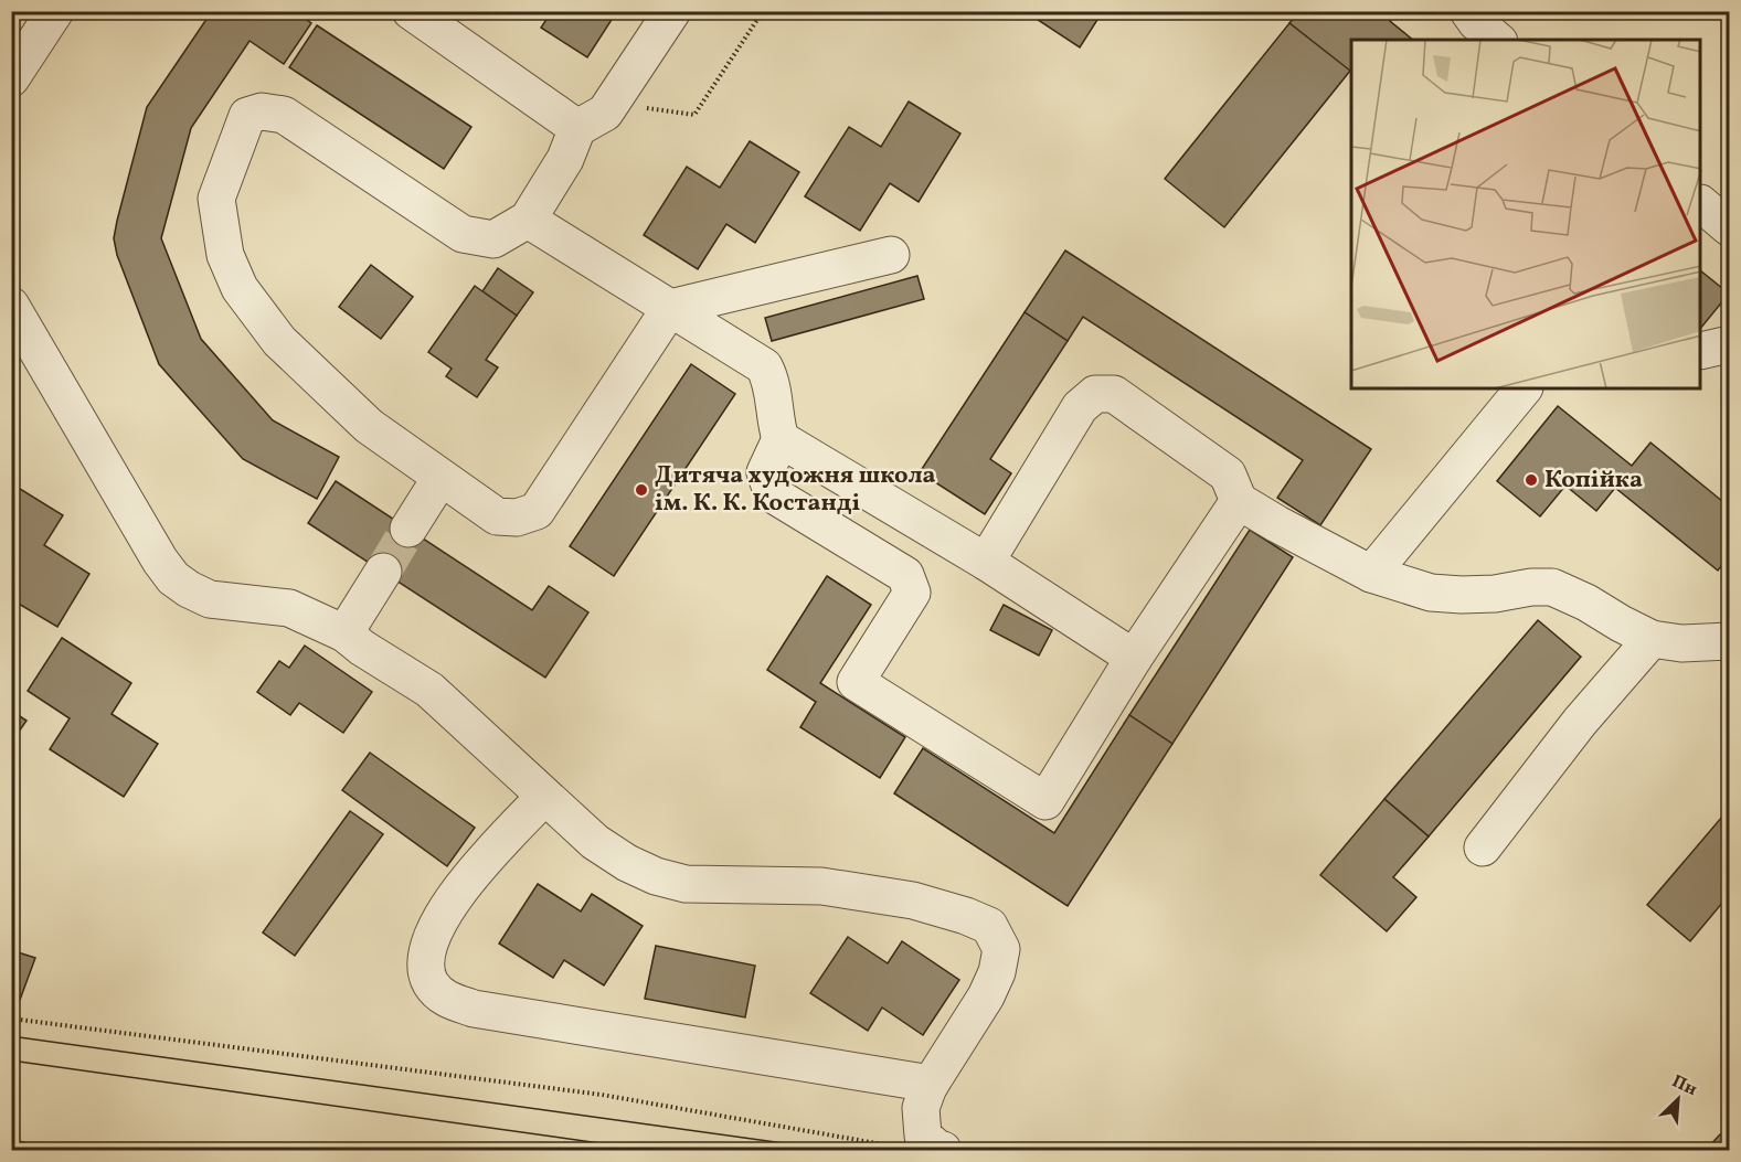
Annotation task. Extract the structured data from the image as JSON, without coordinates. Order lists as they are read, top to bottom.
{
  "places": ["Копійка", "Дитяча художня школа ім. К. К. Костанді"],
  "north": "top right"
}
